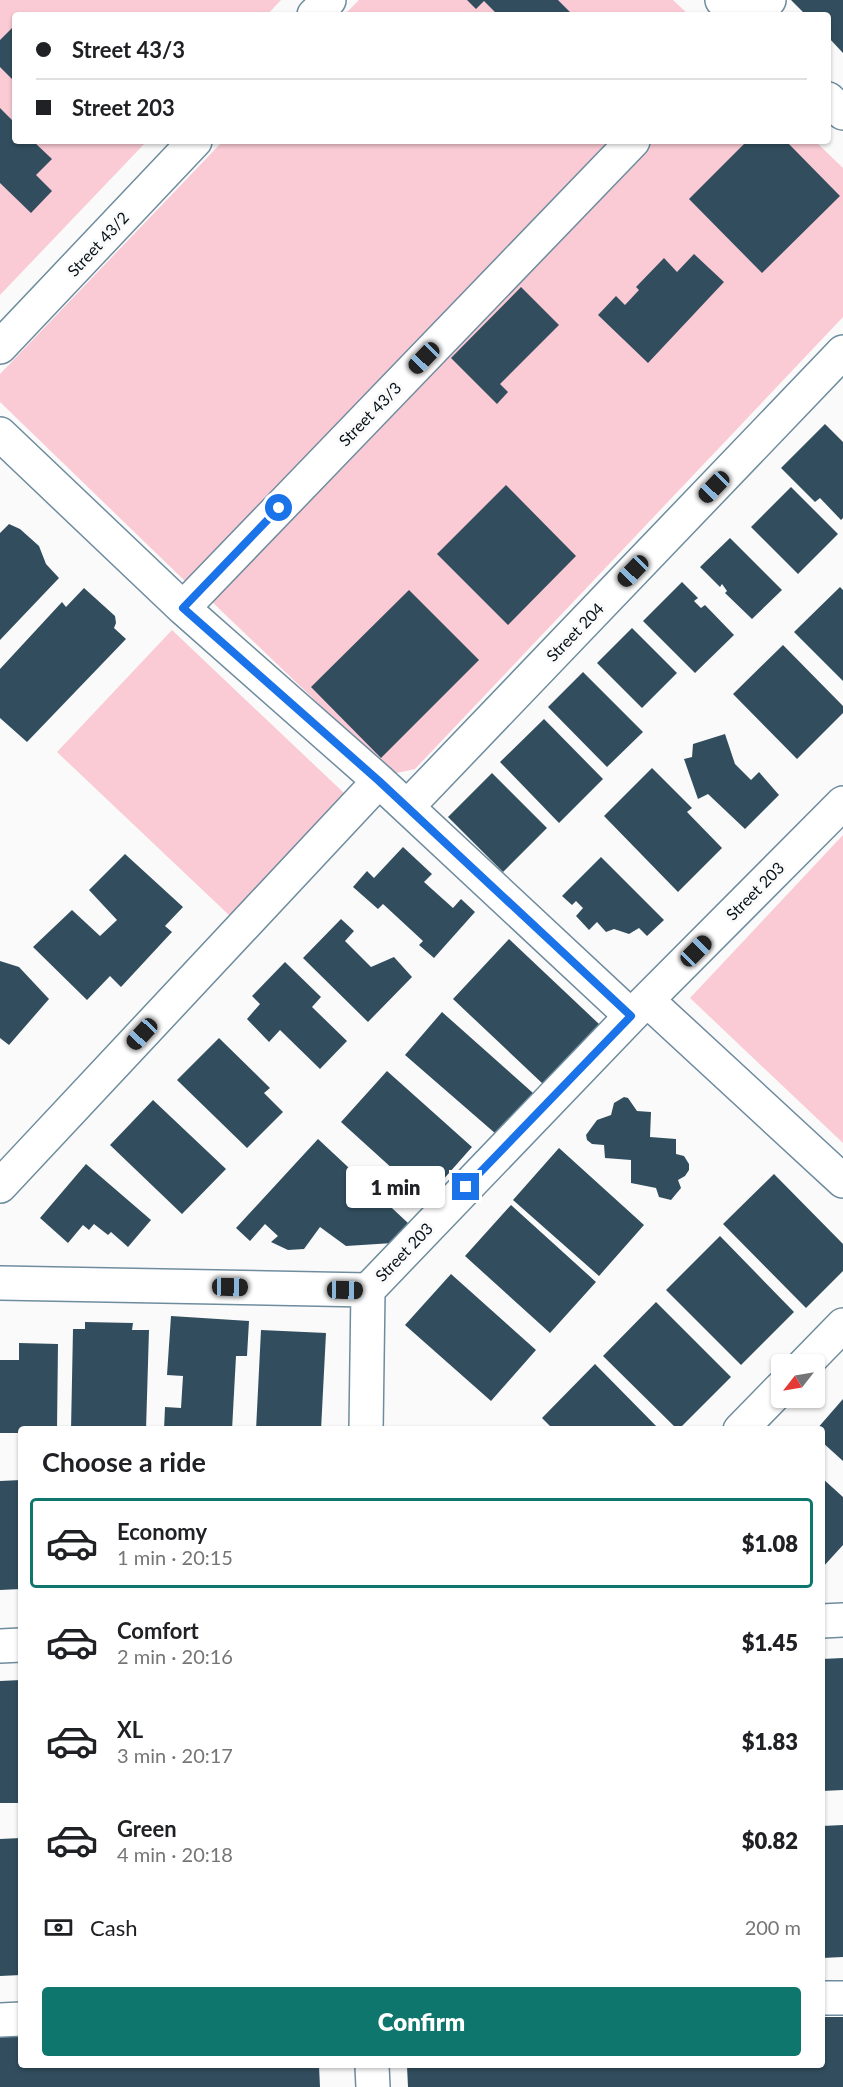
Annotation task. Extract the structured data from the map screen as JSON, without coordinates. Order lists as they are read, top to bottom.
{
  "streets": {
    "street": [
      "Street 43/2",
      "Street 43/3",
      "Street 204",
      "Street 203"
    ]
  },
  "north": "bottom left",
  "page": {
    "banner": ["Street 43/3", "Street 203"],
    "bubble": "1 min",
    "heading": "Choose a ride",
    "list": [
      {
        "name": "Economy",
        "note": "1 min · 20:15",
        "value": "$1.08"
      },
      {
        "name": "Comfort",
        "note": "2 min · 20:16",
        "value": "$1.45"
      },
      {
        "name": "XL",
        "note": "3 min · 20:17",
        "value": "$1.83"
      },
      {
        "name": "Green",
        "note": "4 min · 20:18",
        "value": "$0.82"
      }
    ],
    "pay": ["Cash", "200 m"],
    "buttons": "Confirm"
  }
}
